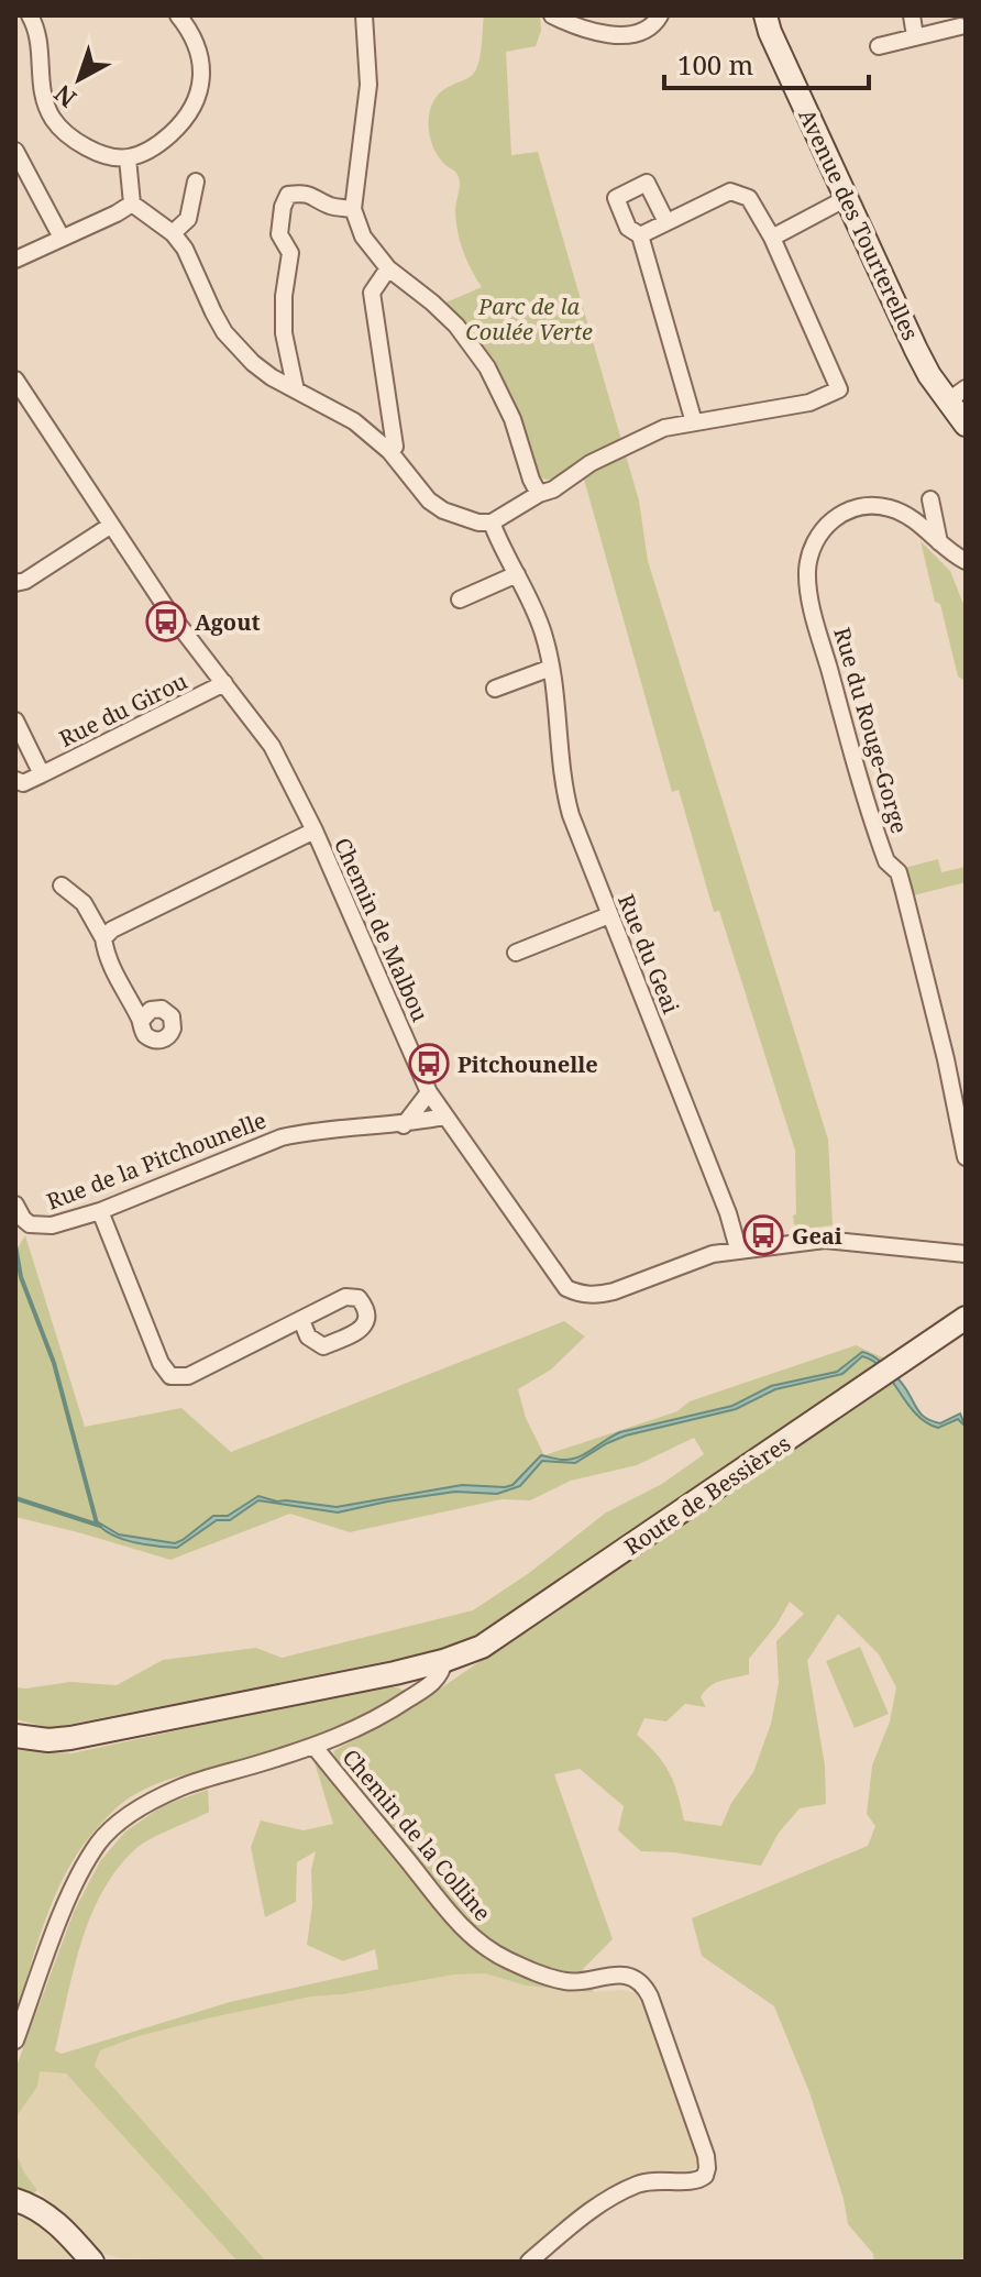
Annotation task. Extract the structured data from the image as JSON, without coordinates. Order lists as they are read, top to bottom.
{
  "streets": {
    "main road": ["Avenue des Tourterelles", "Route de Bessières"],
    "street": [
      "Rue du Girou",
      "Rue du Rouge-Gorge",
      "Chemin de Malbou",
      "Rue du Geai",
      "Rue de la Pitchounelle",
      "Chemin de la Colline"
    ]
  },
  "crossings": [
    ["Rue du Girou", "Chemin de Malbou"],
    ["Chemin de Malbou", "Rue du Geai"],
    ["Chemin de Malbou", "Rue de la Pitchounelle"]
  ],
  "parks": ["Parc de la Coulée Verte"],
  "places": {
    "bus stop": ["Agout", "Pitchounelle", "Geai"]
  },
  "scale_bar": "100 m",
  "north": "bottom left"
}
